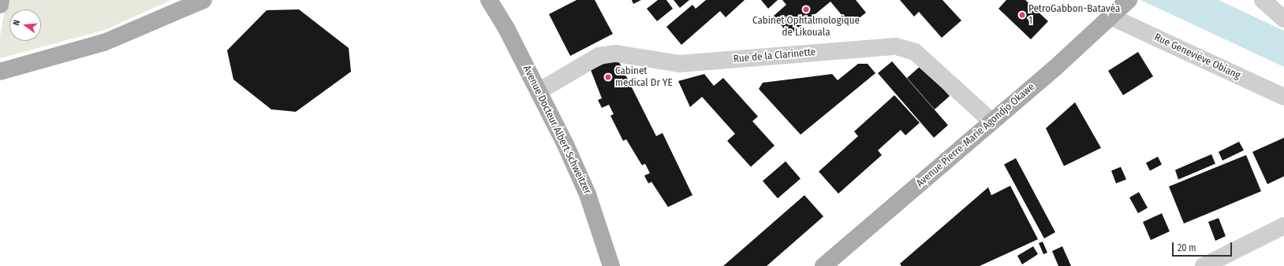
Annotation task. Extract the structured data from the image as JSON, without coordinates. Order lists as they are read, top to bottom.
{
  "streets": {
    "main road": ["Avenue Docteur Albert Schweitzer", "Avenue Pierre-Marie Agondjo Okawe"],
    "street": ["Rue de la Clarinette", "Rue Geneviève Obiang"]
  },
  "crossings": [
    ["Rue de la Clarinette", "Avenue Docteur Albert Schweitzer"],
    ["Rue de la Clarinette", "Avenue Pierre-Marie Agondjo Okawe"],
    ["Rue Geneviève Obiang", "Avenue Pierre-Marie Agondjo Okawe"]
  ],
  "places": ["Cabinet Ophtalmologique de Likouala", "PetroGabbon-Batavéa 1", "Cabinet medical Dr YE"],
  "scale_bar": "20 m",
  "north": "left"
}
